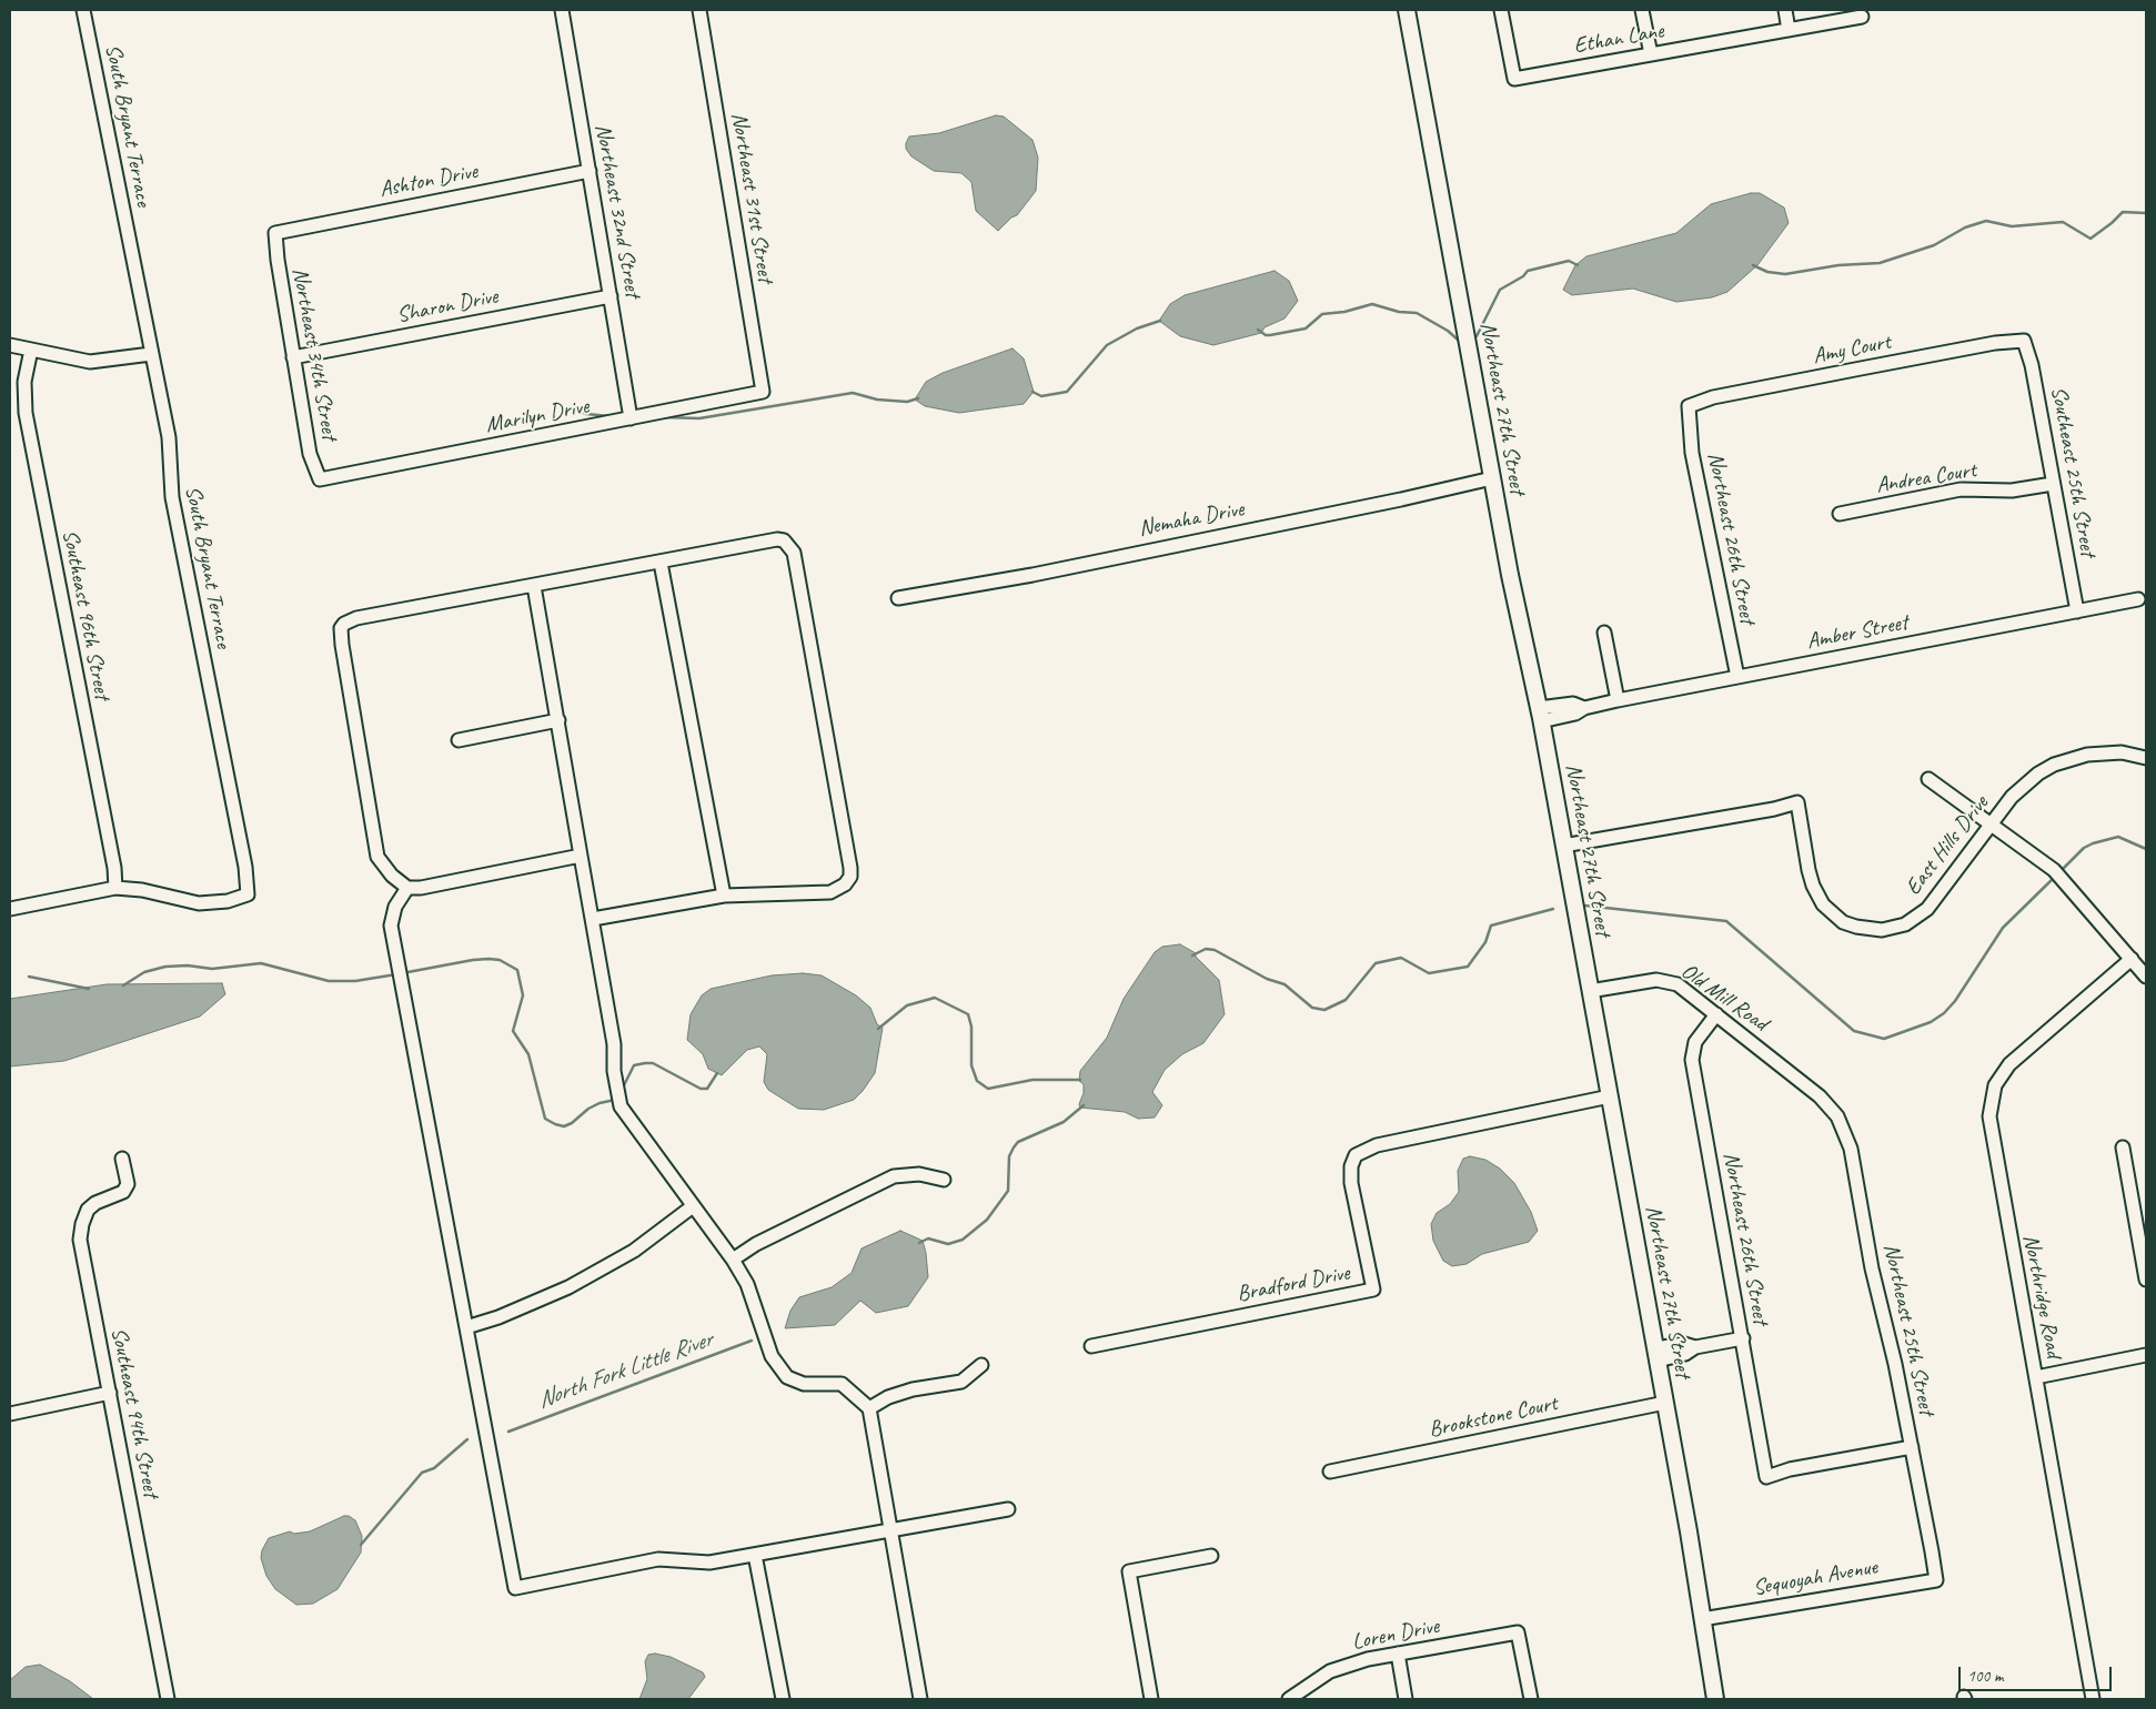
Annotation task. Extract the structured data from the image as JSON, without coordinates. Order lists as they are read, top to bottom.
{
  "streets": {
    "street": [
      "Ethan Lane",
      "South Bryant Terrace",
      "Ashton Drive",
      "Northeast 31st Street",
      "Northeast 32nd Street",
      "Sharon Drive",
      "Amy Court",
      "Northeast 34th Street",
      "Northeast 27th Street",
      "Marilyn Drive",
      "Southeast 25th Street",
      "Andrea Court",
      "Nemaha Drive",
      "Northeast 26th Street",
      "Southeast 96th Street",
      "Amber Street",
      "East Hills Drive",
      "Old Mill Road",
      "Bradford Drive",
      "Northridge Road",
      "Northeast 25th Street",
      "Southeast 94th Street",
      "Brookstone Court",
      "Sequoyah Avenue",
      "Loren Drive"
    ]
  },
  "crossings": [
    ["South Bryant Terrace", "Southeast 96th Street"],
    ["Ashton Drive", "Northeast 32nd Street"],
    ["Ashton Drive", "Northeast 34th Street"],
    ["Northeast 31st Street", "Marilyn Drive"],
    ["Northeast 32nd Street", "Sharon Drive"],
    ["Northeast 32nd Street", "Marilyn Drive"],
    ["Sharon Drive", "Northeast 34th Street"],
    ["Amy Court", "Southeast 25th Street"],
    ["Amy Court", "Northeast 26th Street"],
    ["Northeast 34th Street", "Marilyn Drive"],
    ["Northeast 27th Street", "Nemaha Drive"],
    ["Northeast 27th Street", "Amber Street"],
    ["Northeast 27th Street", "East Hills Drive"],
    ["Northeast 27th Street", "Old Mill Road"],
    ["Northeast 27th Street", "Bradford Drive"],
    ["Northeast 27th Street", "Brookstone Court"],
    ["Northeast 27th Street", "Sequoyah Avenue"],
    ["Southeast 25th Street", "Andrea Court"],
    ["Southeast 25th Street", "Amber Street"],
    ["Northeast 26th Street", "Amber Street"],
    ["Northeast 26th Street", "Old Mill Road"],
    ["Northeast 26th Street", "Northeast 25th Street"],
    ["Old Mill Road", "Northeast 25th Street"],
    ["Northeast 25th Street", "Sequoyah Avenue"]
  ],
  "water": ["North Fork Little River"],
  "scale_bar": "100 m"
}
